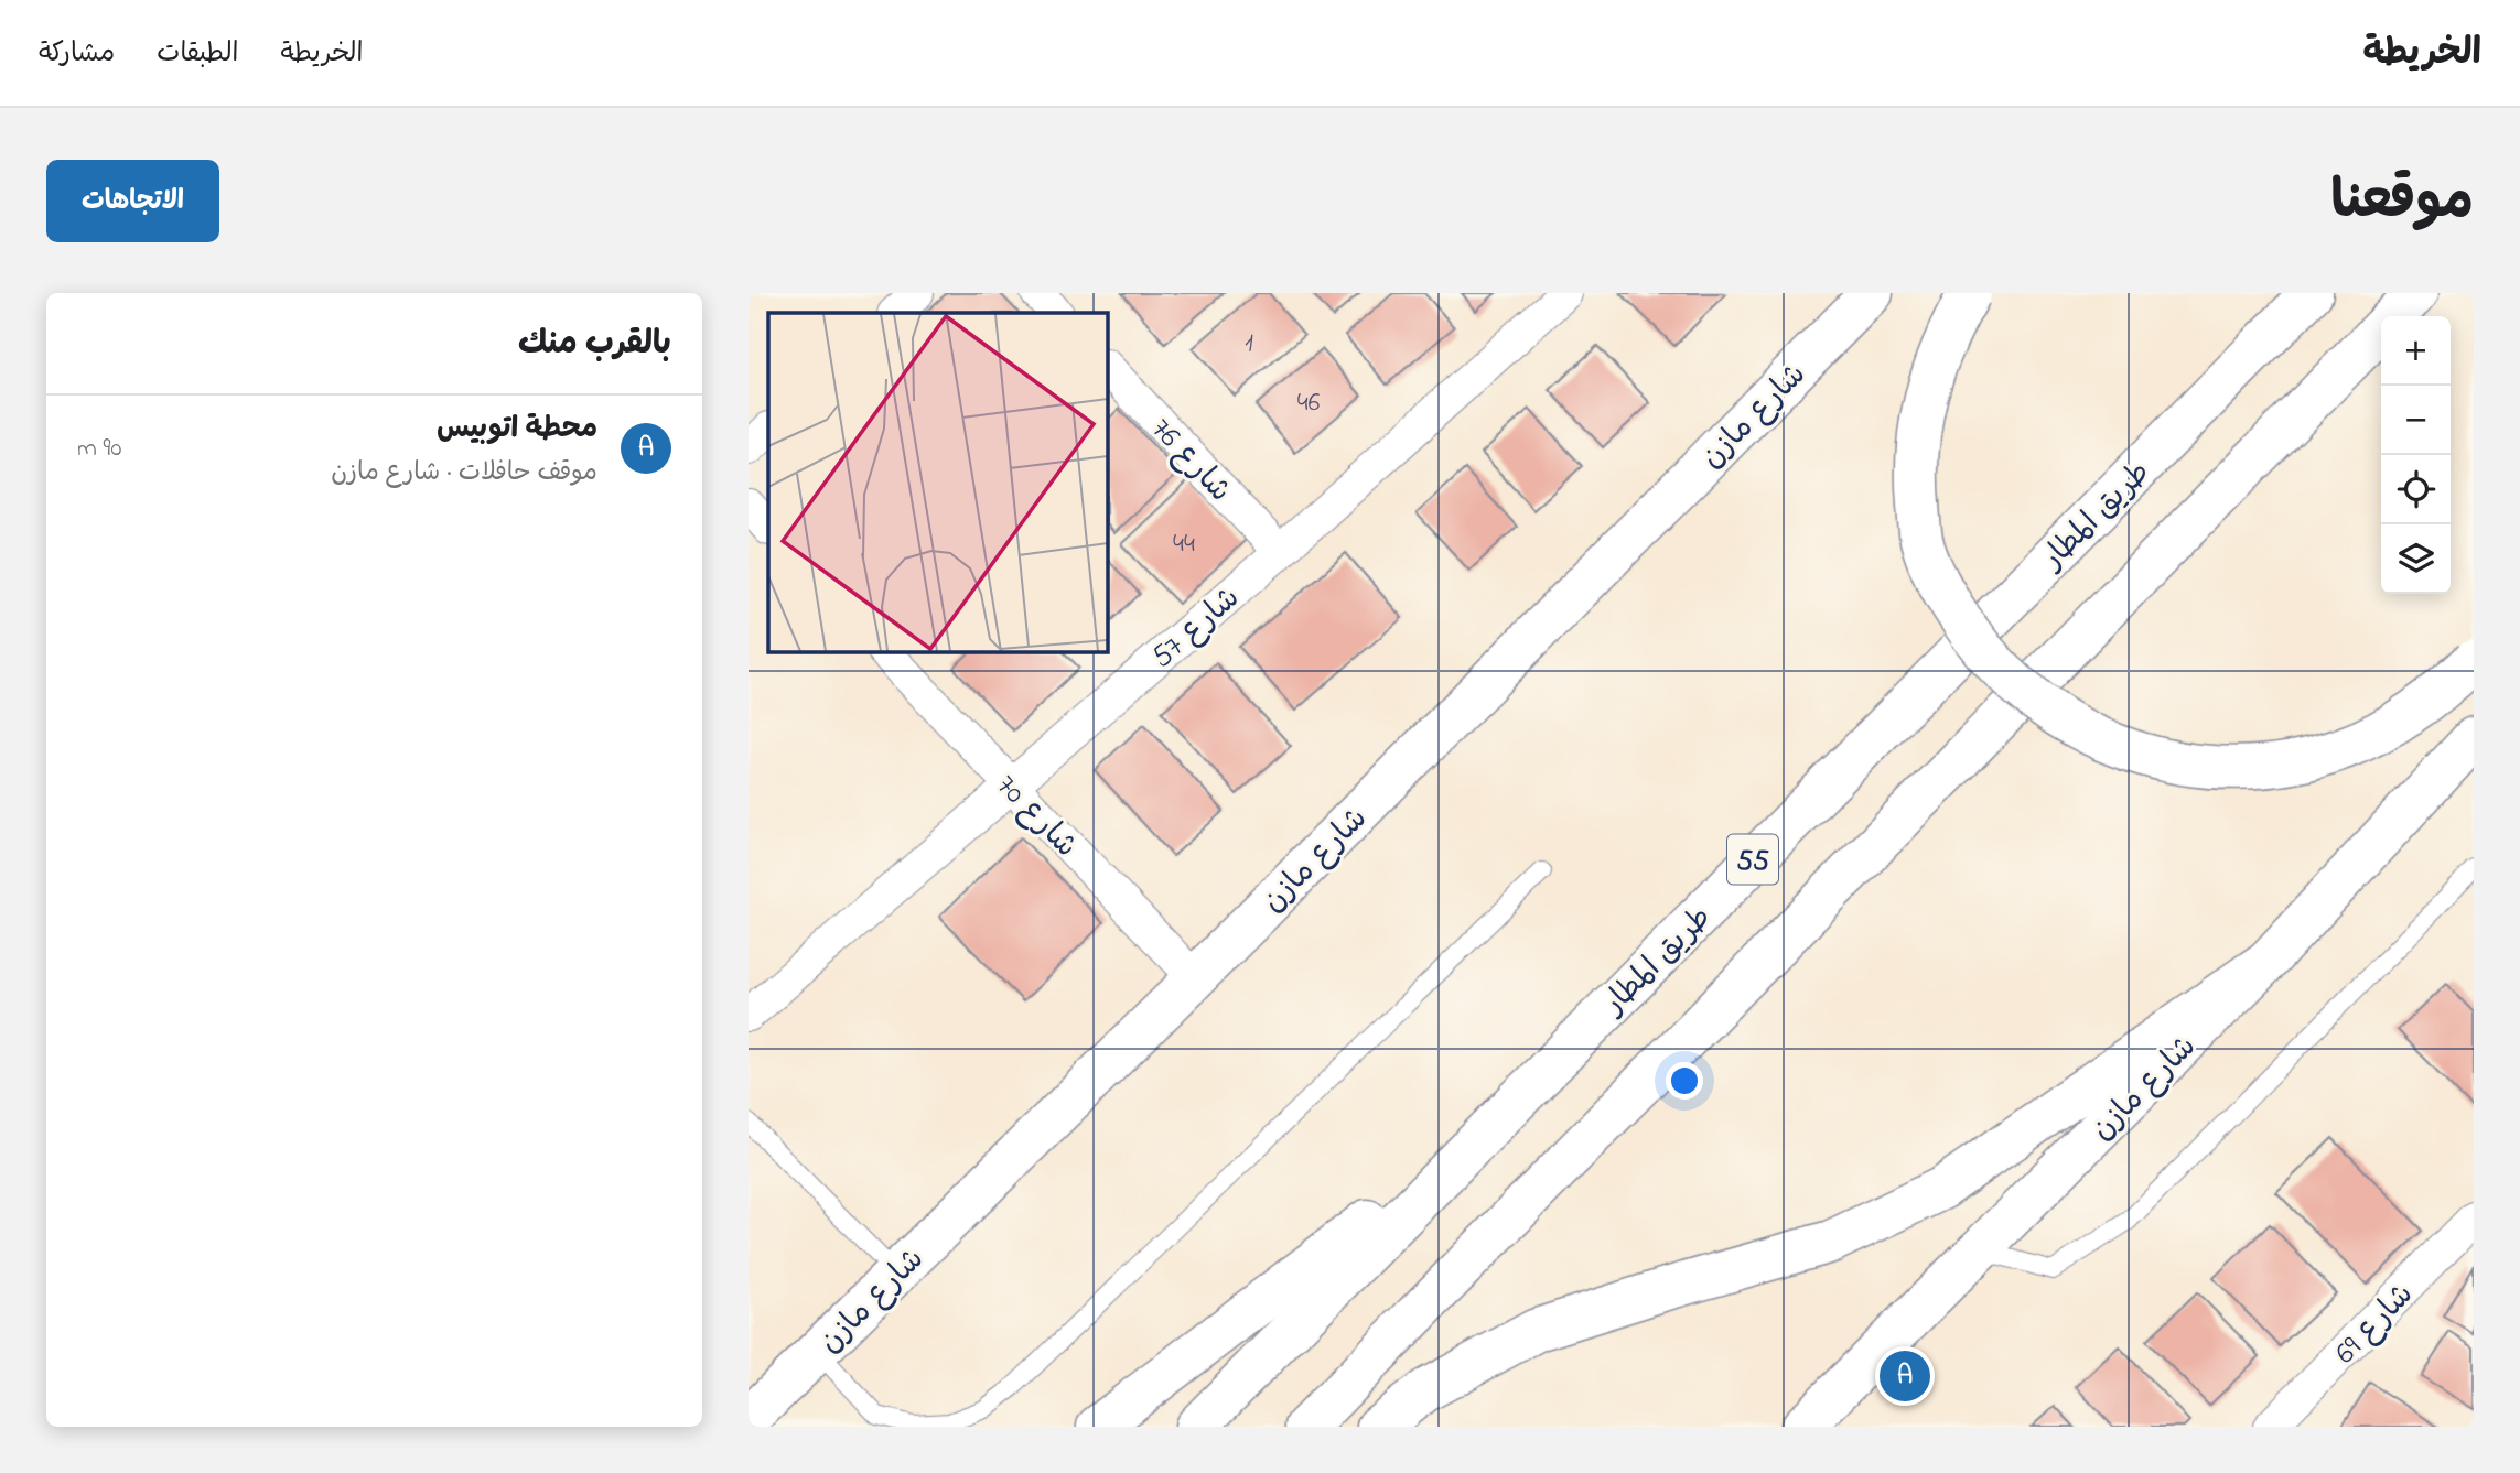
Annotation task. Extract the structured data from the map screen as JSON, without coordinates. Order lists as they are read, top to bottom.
{
  "streets": {
    "main road": ["شارع مازن", "طريق المطار", "55"],
    "street": [
      "شارع 76",
      "شارع 57",
      "شارع 70",
      "شارع 69"
    ]
  },
  "crossings": [
    ["شارع مازن", "شارع 70"],
    ["شارع 76", "شارع 57"],
    ["شارع 57", "شارع 70"]
  ],
  "house_numbers": ["1", "46", "44"],
  "page": {
    "header": "الخريطة",
    "nav": ["الخريطة", "الطبقات", "مشاركة"],
    "title": "موقعنا",
    "buttons": "الاتجاهات",
    "heading": "بالقرب منك",
    "map_buttons": ["+", "−"],
    "list": [
      {
        "mark": "A",
        "name": "محطة اتوبيس",
        "note": "موقف حافلات · شارع مازن",
        "value": "90 m"
      }
    ],
    "pins": "A"
  }
}
